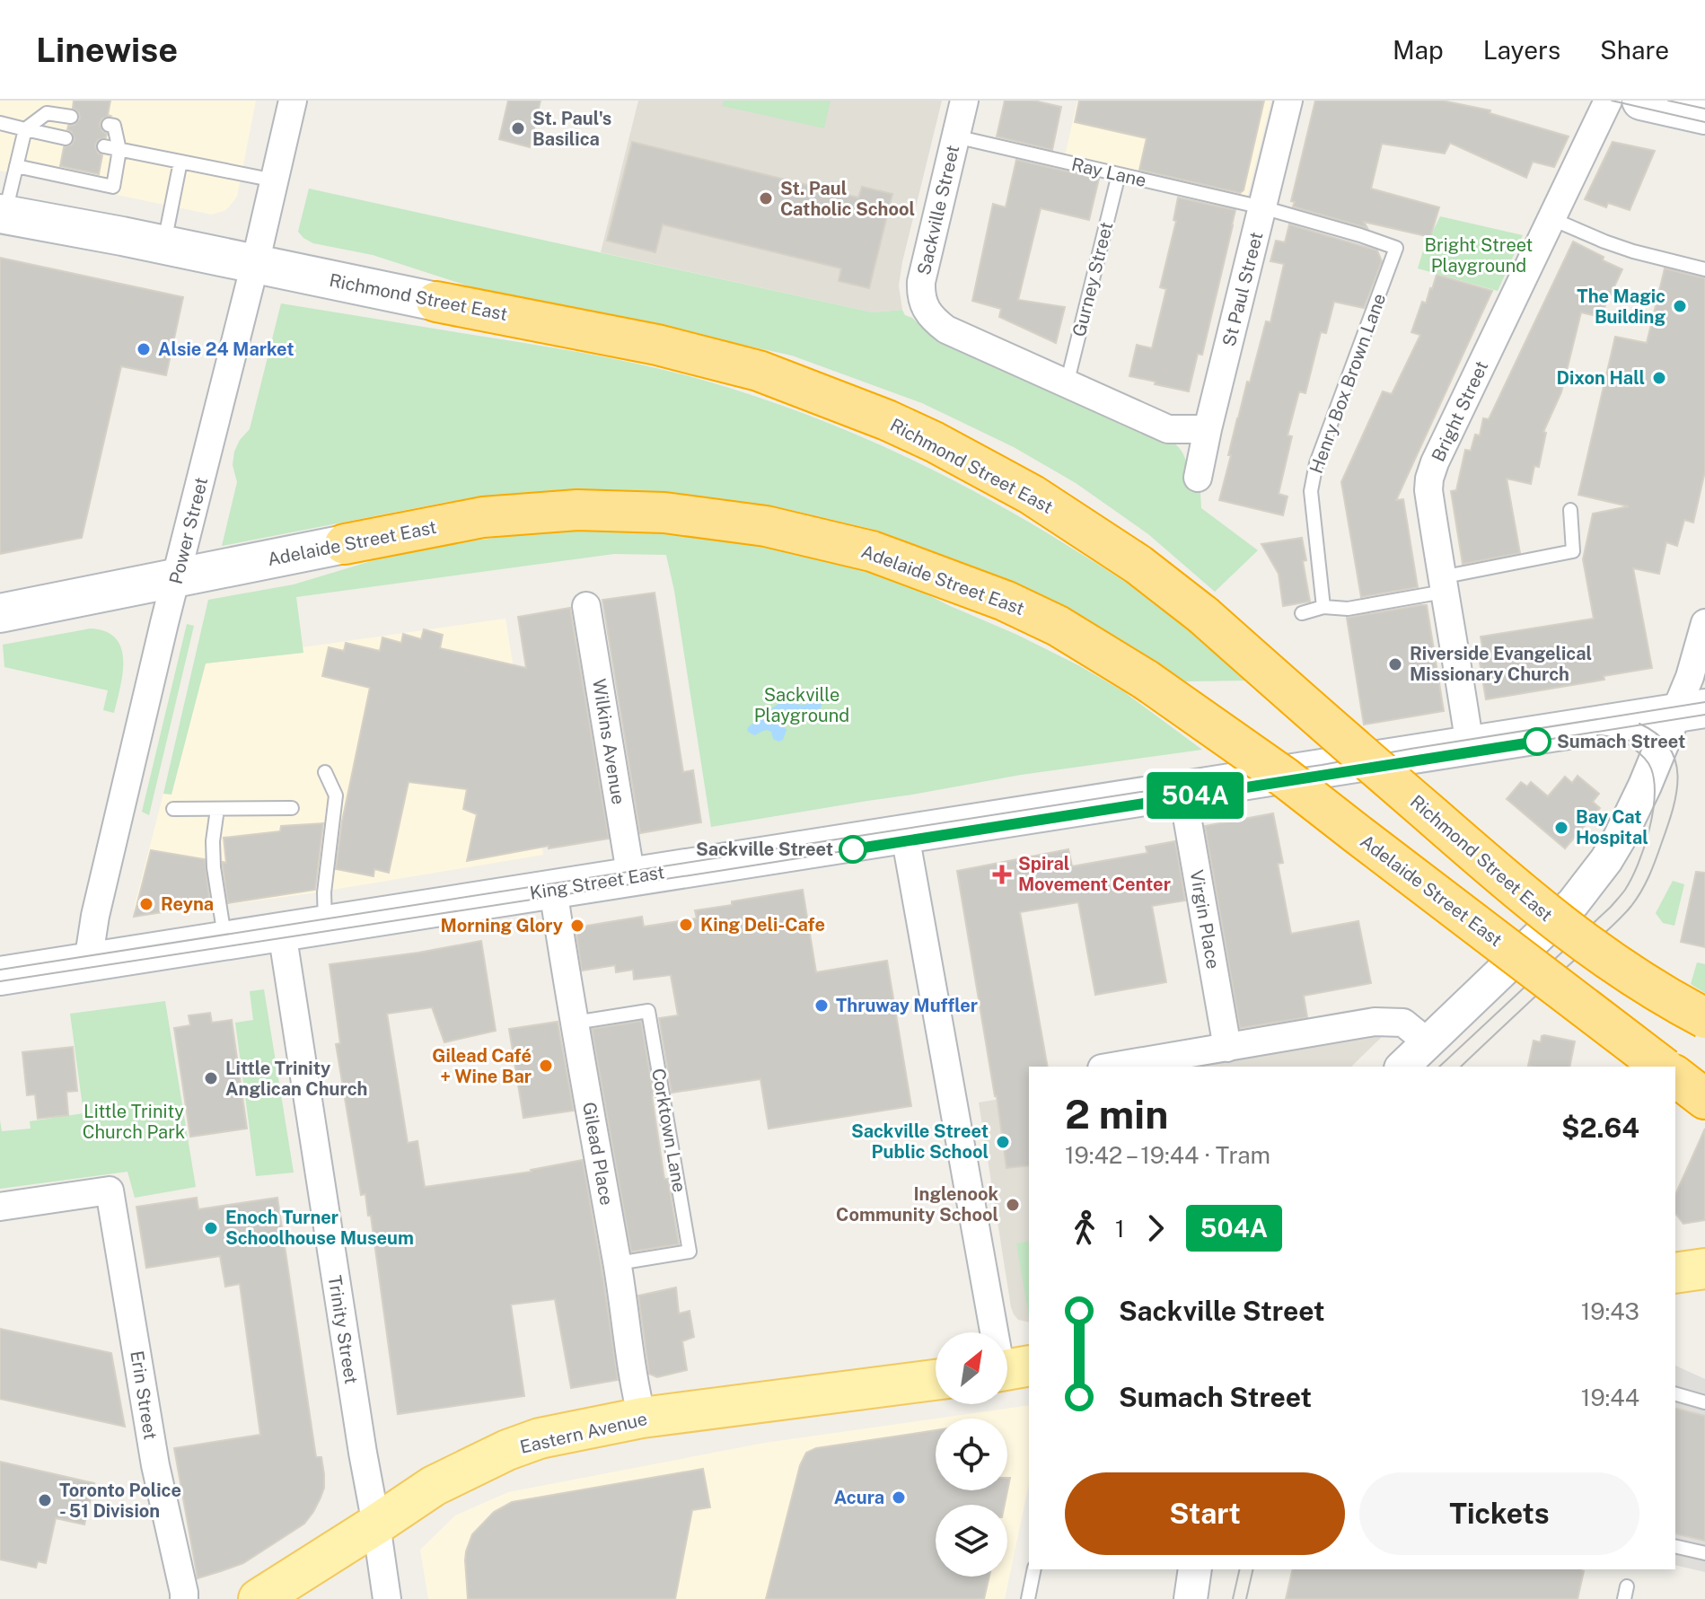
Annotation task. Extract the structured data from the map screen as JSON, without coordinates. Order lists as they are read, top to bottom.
{
  "streets": {
    "highway": ["Richmond Street East", "Adelaide Street East"],
    "main road": ["King Street East", "Eastern Avenue"],
    "street": [
      "Sackville Street",
      "St Paul Street",
      "Bright Street",
      "Power Street",
      "Wilkins Avenue",
      "Virgin Place",
      "Gilead Place",
      "Trinity Street",
      "Erin Street"
    ],
    "lane": [
      "Ray Lane",
      "Gurney Street",
      "Henry Box Brown Lane",
      "Corktown Lane"
    ]
  },
  "crossings": [
    ["Ray Lane", "Sackville Street"],
    ["Ray Lane", "Gurney Street"],
    ["Ray Lane", "St Paul Street"],
    ["Ray Lane", "Henry Box Brown Lane"],
    ["Sackville Street", "Gurney Street"],
    ["Sackville Street", "St Paul Street"],
    ["Richmond Street East", "Power Street"],
    ["Bright Street", "King Street East"],
    ["Power Street", "Adelaide Street East"],
    ["Power Street", "King Street East"],
    ["Wilkins Avenue", "King Street East"],
    ["King Street East", "Virgin Place"],
    ["King Street East", "Gilead Place"],
    ["King Street East", "Trinity Street"],
    ["Corktown Lane", "Gilead Place"],
    ["Gilead Place", "Eastern Avenue"],
    ["Trinity Street", "Eastern Avenue"]
  ],
  "parks": ["Bright Street Playground", "Sackville Playground", "Little Trinity Church Park"],
  "places": {
    "other": [
      "St. Paul's Basilica",
      "St. Paul Catholic School",
      "The Magic Building",
      "Alsie 24 Market",
      "Dixon Hall",
      "Riverside Evangelical Missionary Church",
      "Sumach Street",
      "Bay Cat Hospital",
      "Sackville Street",
      "Reyna",
      "King Deli-Cafe",
      "Morning Glory",
      "Thruway Muffler",
      "Gilead Café + Wine Bar",
      "Little Trinity Anglican Church",
      "Sackville Street Public School",
      "Inglenook Community School",
      "Enoch Turner Schoolhouse Museum",
      "Acura",
      "Toronto Police - 51 Division"
    ],
    "health": ["Spiral Movement Center"]
  },
  "lines": ["tram line 504A"],
  "north": "top right",
  "page": {
    "header": "Linewise",
    "nav": ["Map", "Layers", "Share"],
    "on_map": "504A",
    "heading": ["2 min", "19:42 – 19:44 · Tram", "$2.64"],
    "legs": ["1", "504A"],
    "list": [
      {
        "name": "Sackville Street",
        "value": "19:43"
      },
      {
        "name": "Sumach Street",
        "value": "19:44"
      }
    ],
    "buttons": ["Start", "Tickets"]
  }
}
